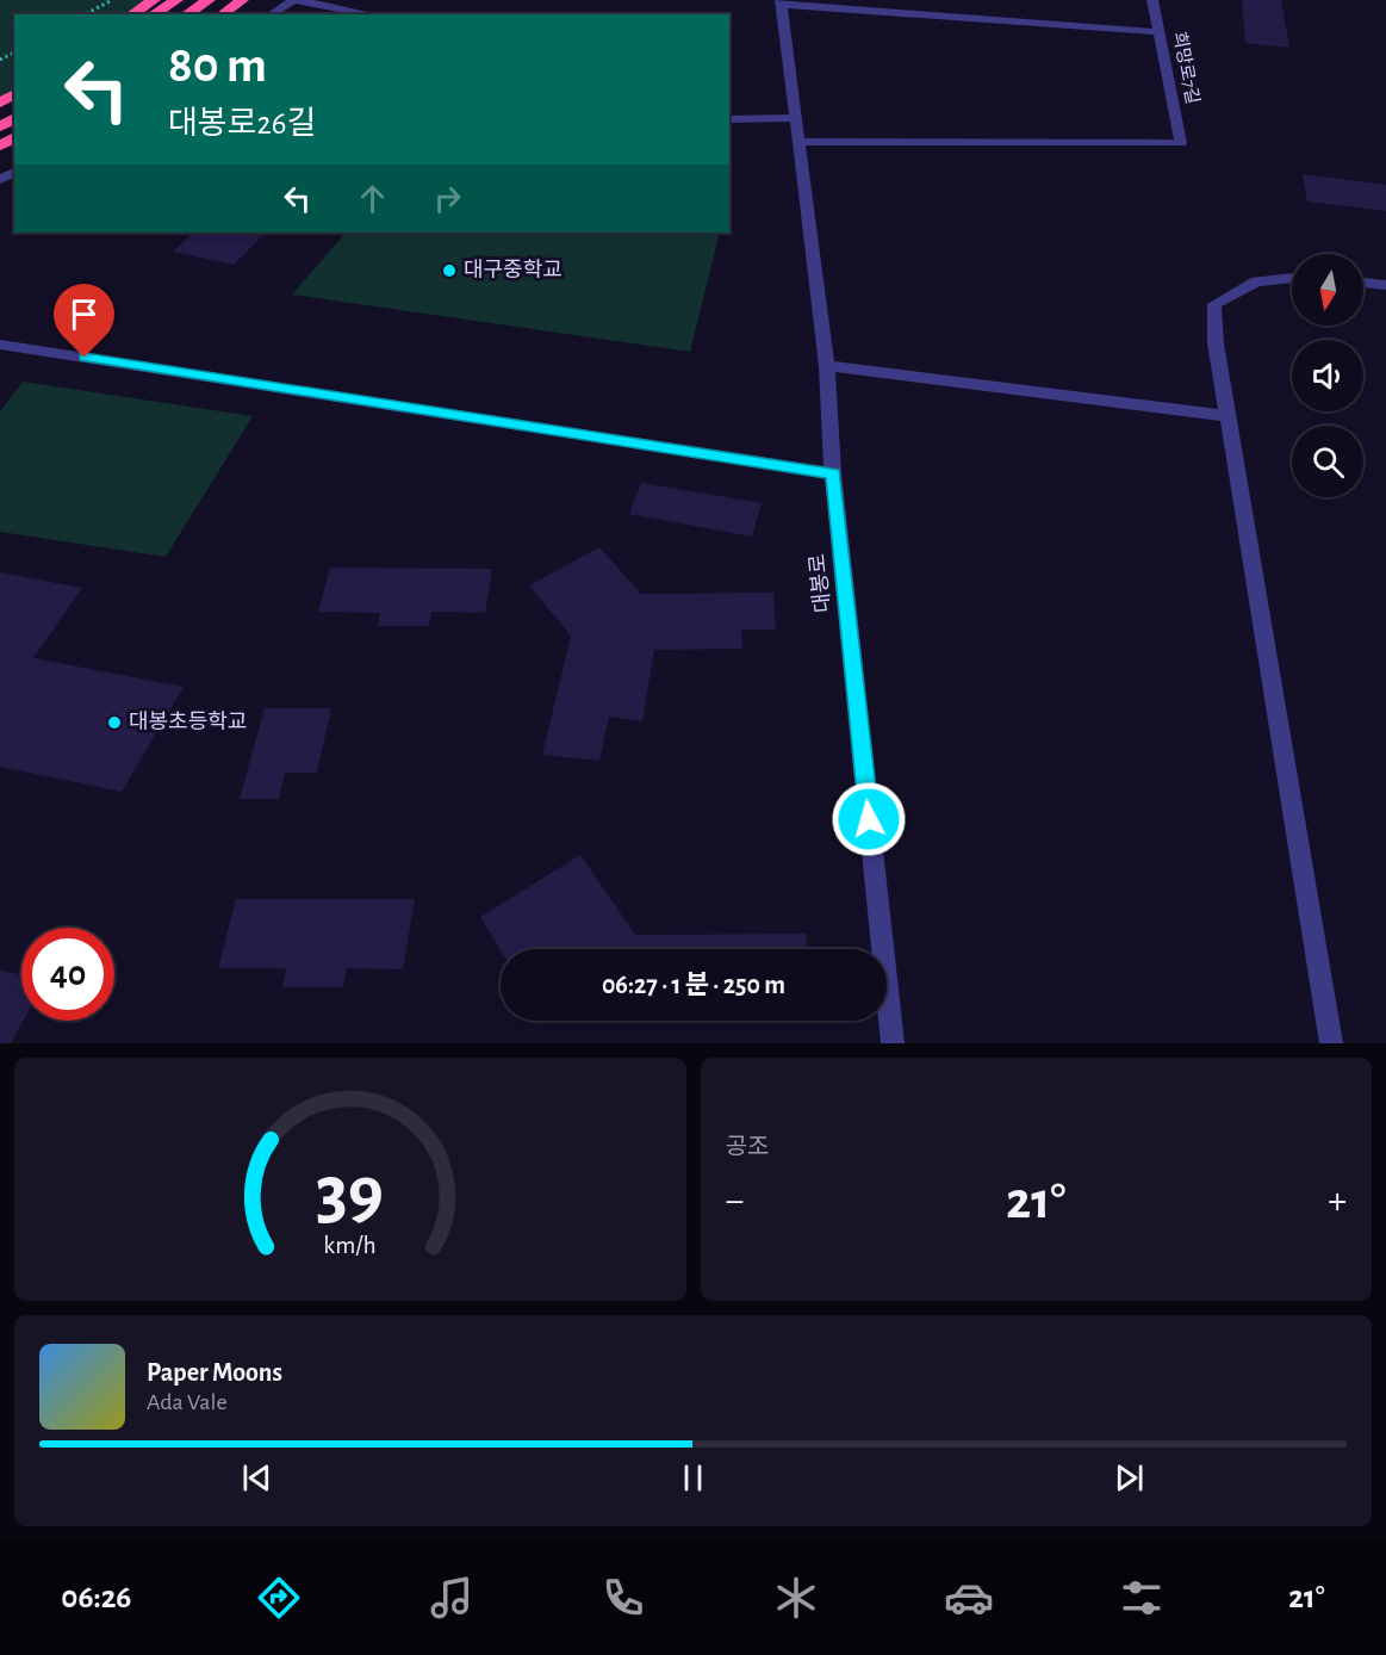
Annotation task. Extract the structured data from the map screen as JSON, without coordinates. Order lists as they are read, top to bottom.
{
  "streets": {
    "street": ["희망로7길", "대봉로"]
  },
  "crossings": [
    ["희망로7길", "대봉로"]
  ],
  "places": ["대구중학교", "대봉초등학교"],
  "north": "bottom",
  "page": {
    "turn": ["80 m", "대봉로26길"],
    "limit": "40",
    "trip": "06:27 · 1 분 · 250 m",
    "tile": "공조",
    "heat": ["−", "21°", "+"],
    "song": ["Paper Moons", "Ada Vale"],
    "tabs": ["06:26", "21°"],
    "gauge": ["39", "km/h"]
  }
}
